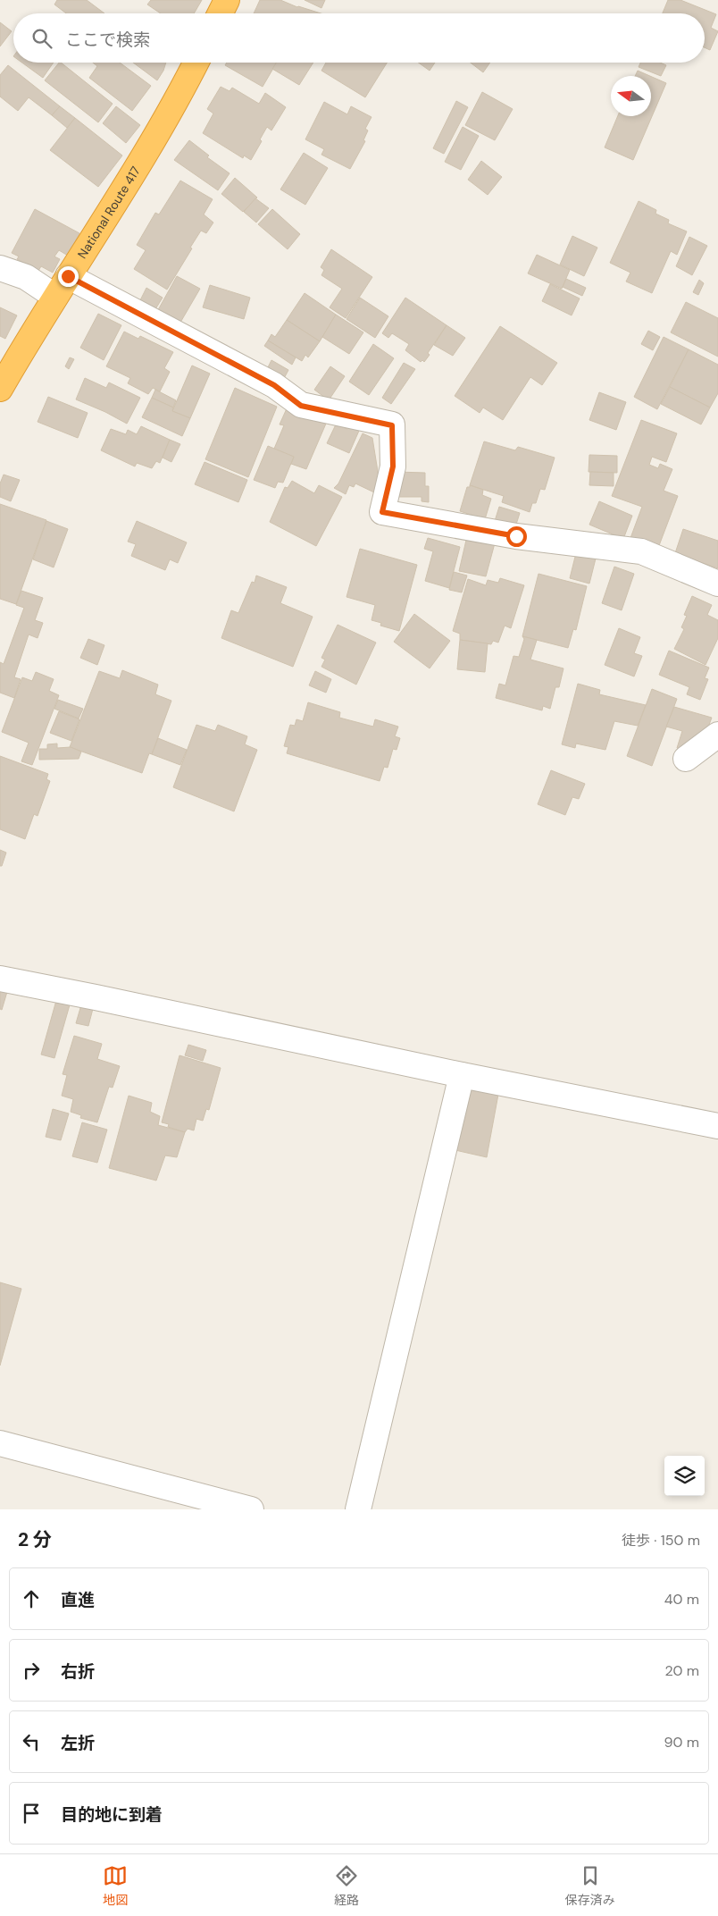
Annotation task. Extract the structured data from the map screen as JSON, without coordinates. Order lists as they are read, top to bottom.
{
  "streets": {
    "highway": ["National Route 417"]
  },
  "north": "left",
  "page": {
    "search": "ここで検索",
    "heading": ["2 分", "徒歩 · 150 m"],
    "list": [
      ["直進", "40 m"],
      ["右折", "20 m"],
      ["左折", "90 m"],
      "目的地に到着"
    ],
    "nav": ["地図", "経路", "保存済み"]
  }
}
